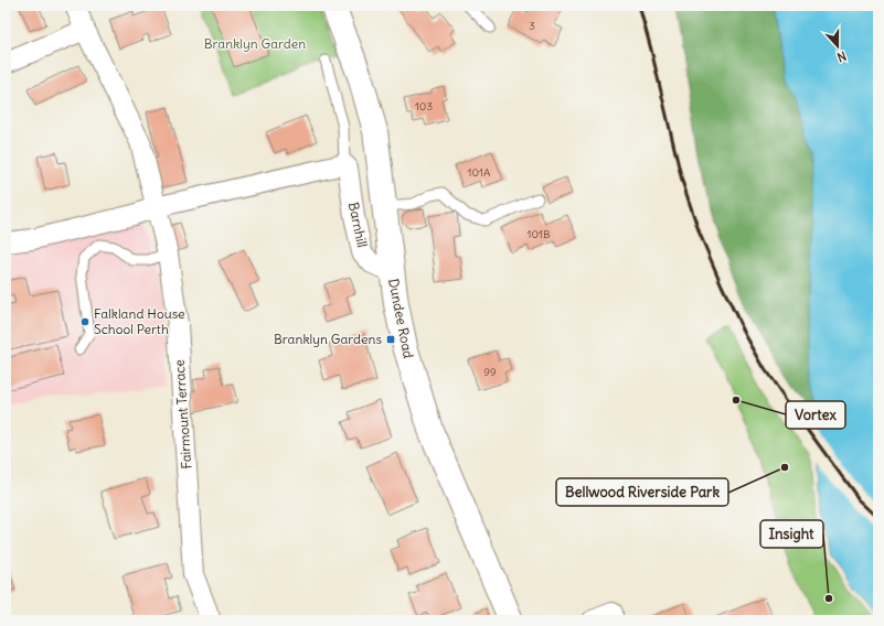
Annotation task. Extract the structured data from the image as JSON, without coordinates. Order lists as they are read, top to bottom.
{
  "streets": {
    "main road": ["Dundee Road"],
    "street": ["Barnhill", "Fairmount Terrace"]
  },
  "crossings": [
    ["Barnhill", "Dundee Road"]
  ],
  "parks": ["Branklyn Garden"],
  "places": {
    "other": [
      "Falkland House School Perth",
      "Vortex",
      "Bellwood Riverside Park",
      "Insight"
    ],
    "transit": ["Branklyn Gardens"]
  },
  "house_numbers": [
    "3",
    "103",
    "101A",
    "101B",
    "99"
  ],
  "north": "bottom"
}
